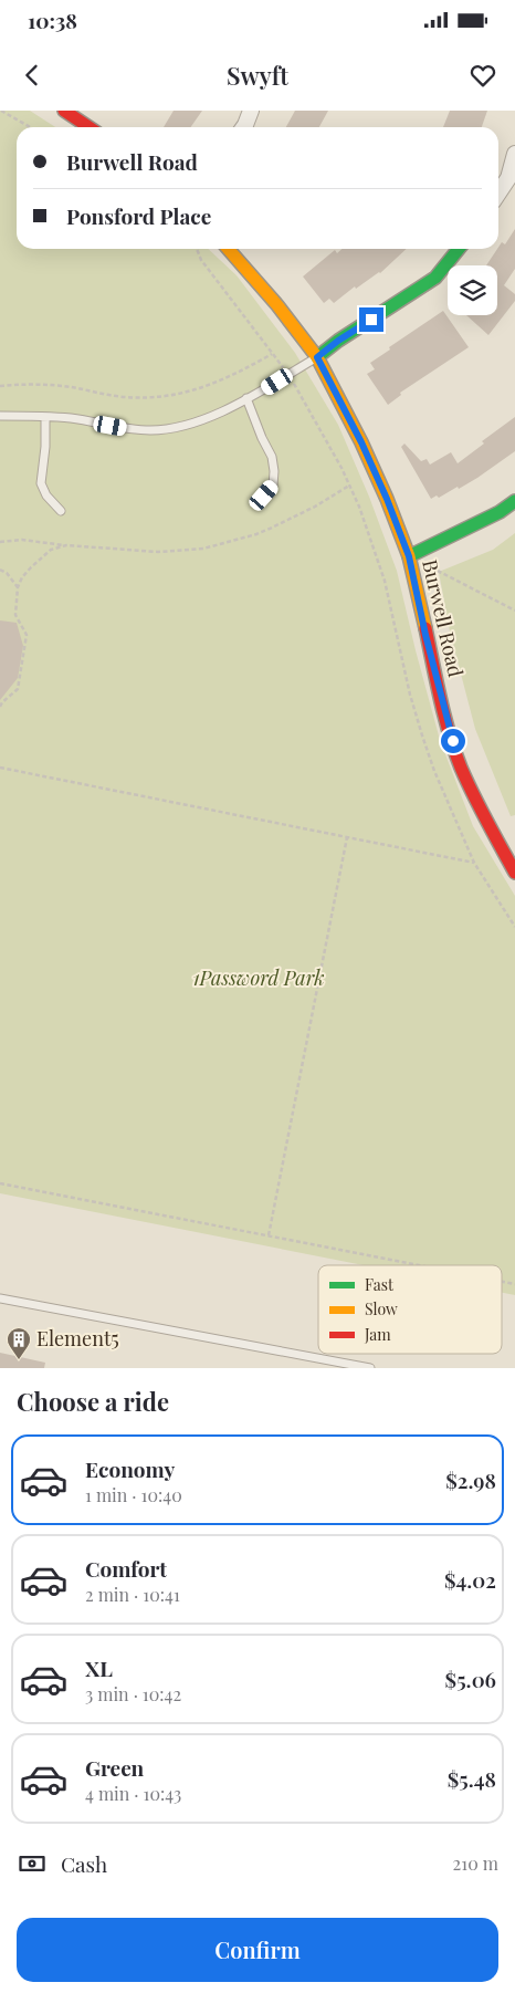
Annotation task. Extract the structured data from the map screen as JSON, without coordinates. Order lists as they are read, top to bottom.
{
  "streets": {
    "main road": ["Burwell Road"]
  },
  "parks": ["1Password Park"],
  "places": {
    "building": ["Element5"]
  },
  "legend": ["Fast", "Slow", "Jam"],
  "page": {
    "status": "10:38",
    "header": "Swyft",
    "banner": ["Burwell Road", "Ponsford Place"],
    "heading": "Choose a ride",
    "list": [
      {
        "name": "Economy",
        "note": "1 min · 10:40",
        "value": "$2.98"
      },
      {
        "name": "Comfort",
        "note": "2 min · 10:41",
        "value": "$4.02"
      },
      {
        "name": "XL",
        "note": "3 min · 10:42",
        "value": "$5.06"
      },
      {
        "name": "Green",
        "note": "4 min · 10:43",
        "value": "$5.48"
      }
    ],
    "pay": ["Cash", "210 m"],
    "buttons": "Confirm"
  }
}
